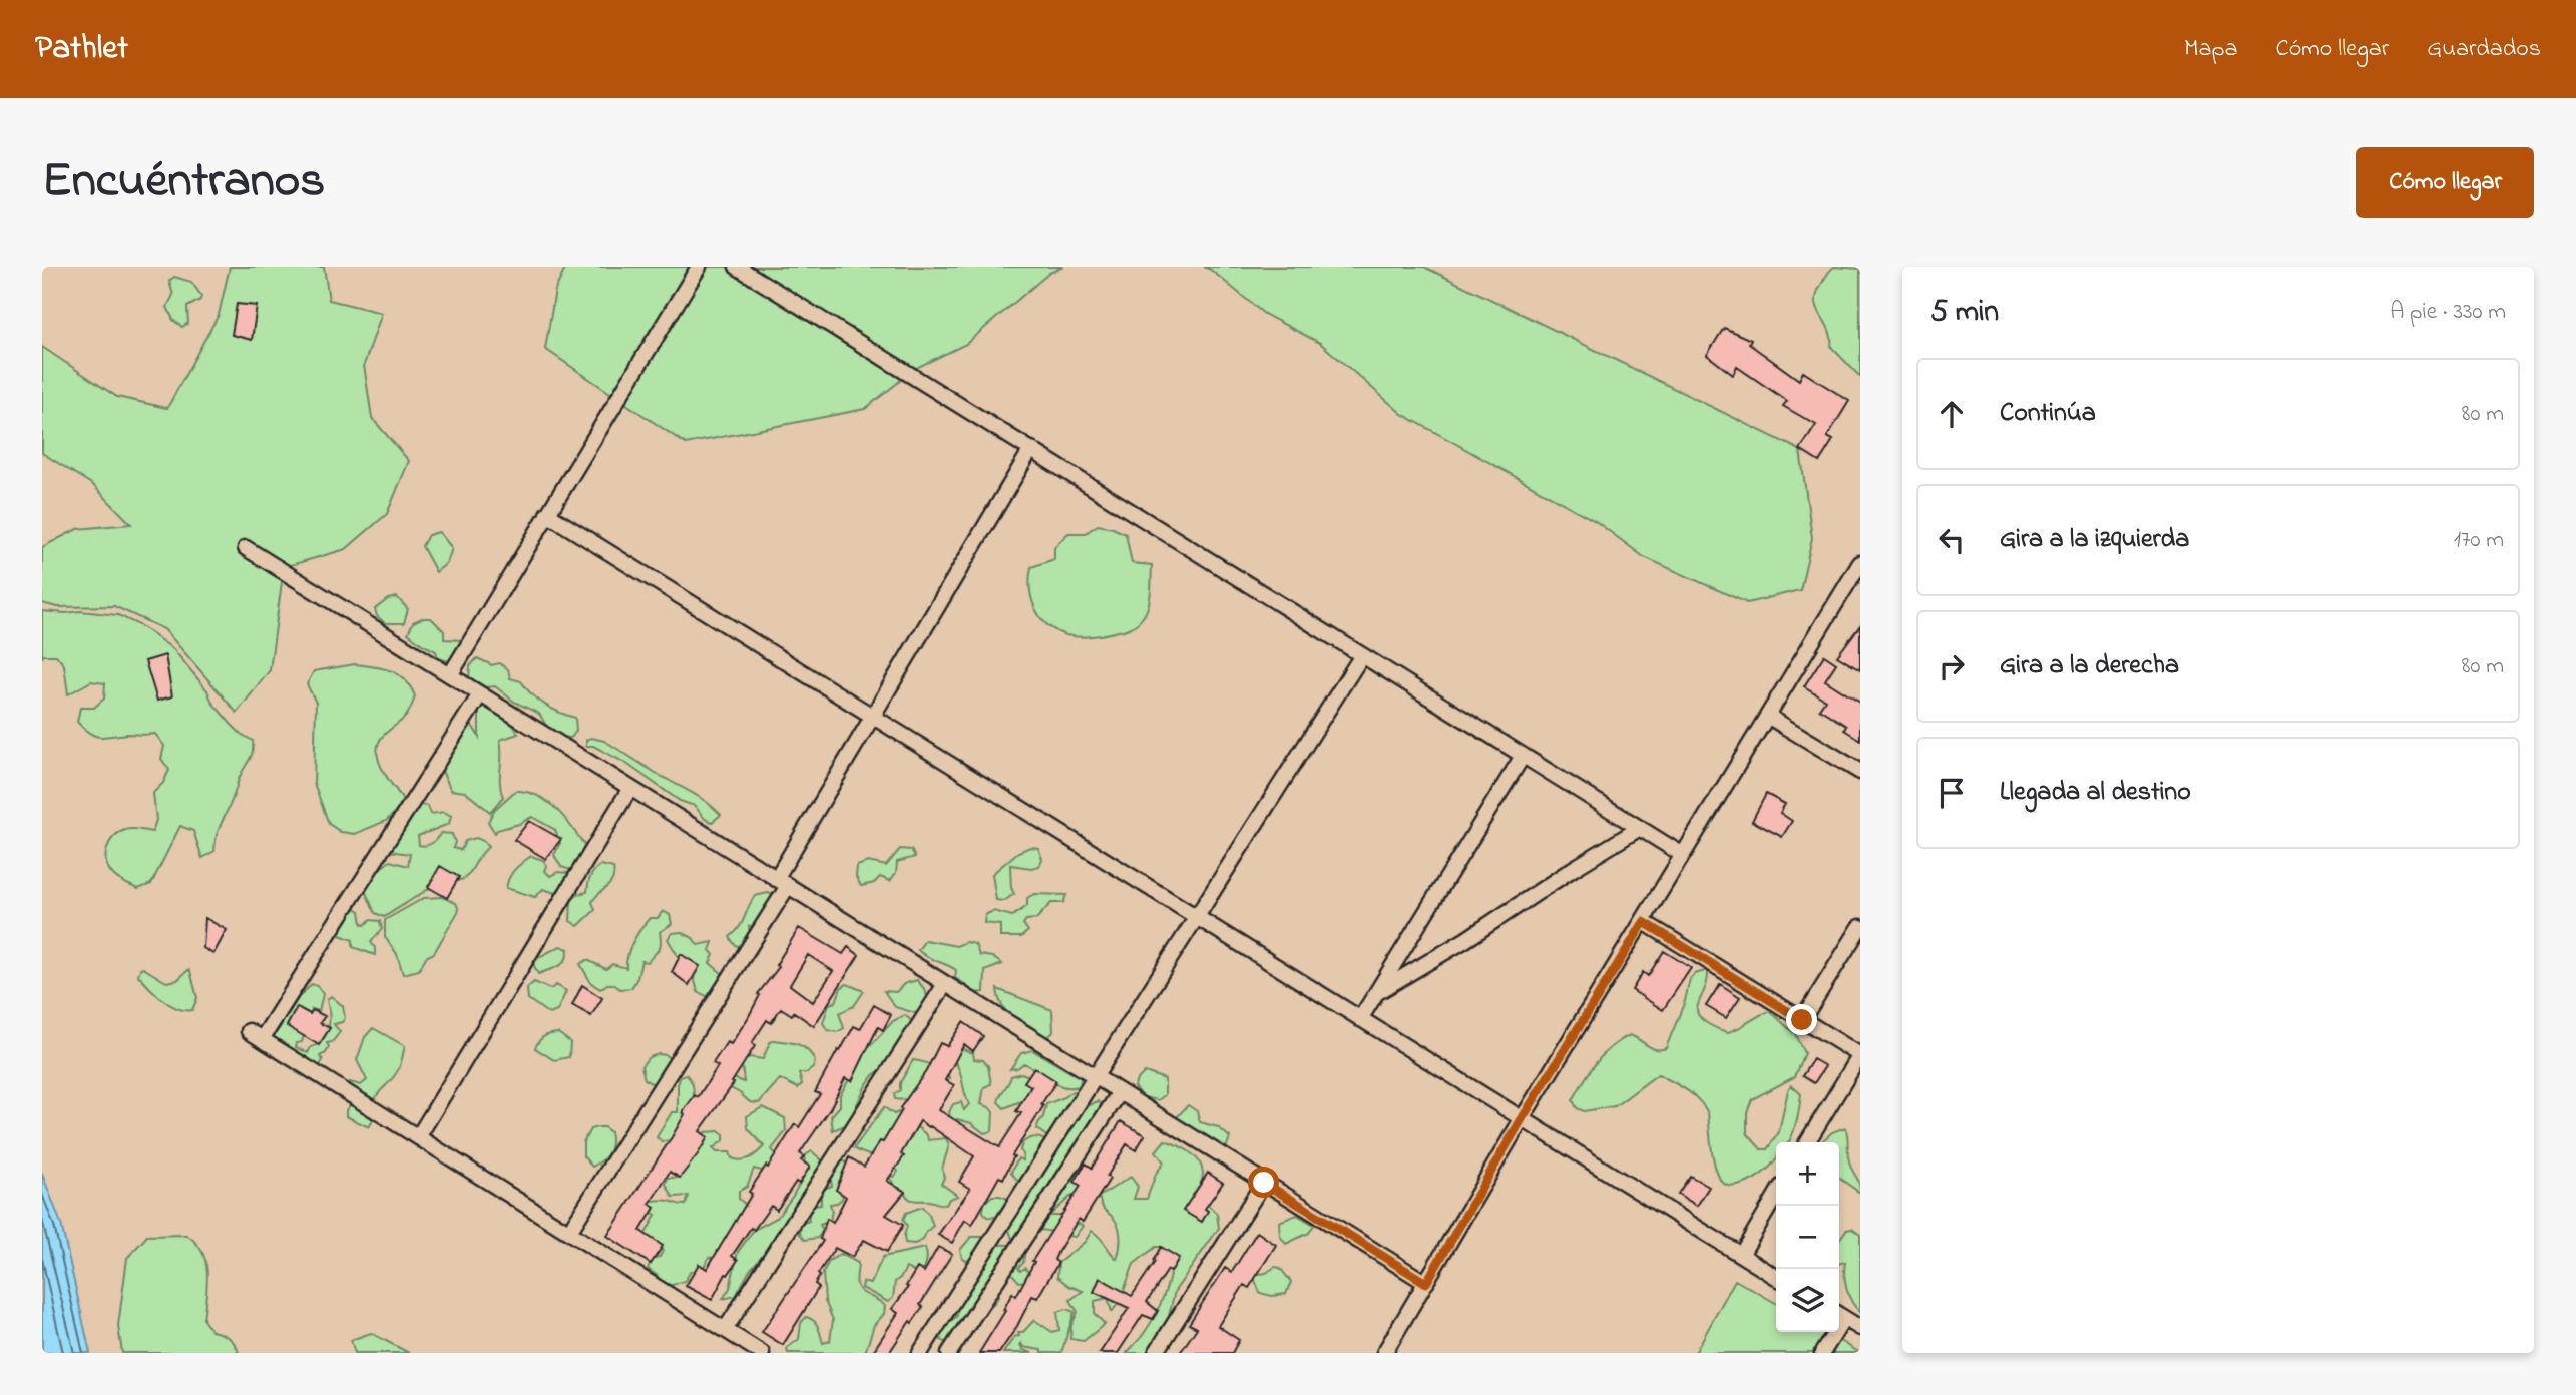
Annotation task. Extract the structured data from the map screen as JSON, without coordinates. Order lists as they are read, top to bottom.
{
  "page": {
    "header": "Pathlet",
    "nav": ["Mapa", "Cómo llegar", "Guardados"],
    "title": "Encuéntranos",
    "buttons": "Cómo llegar",
    "heading": ["5 min", "A pie · 330 m"],
    "list": [
      ["Continúa", "80 m"],
      ["Gira a la izquierda", "170 m"],
      ["Gira a la derecha", "80 m"],
      "Llegada al destino"
    ],
    "map_buttons": ["+", "−"]
  }
}
